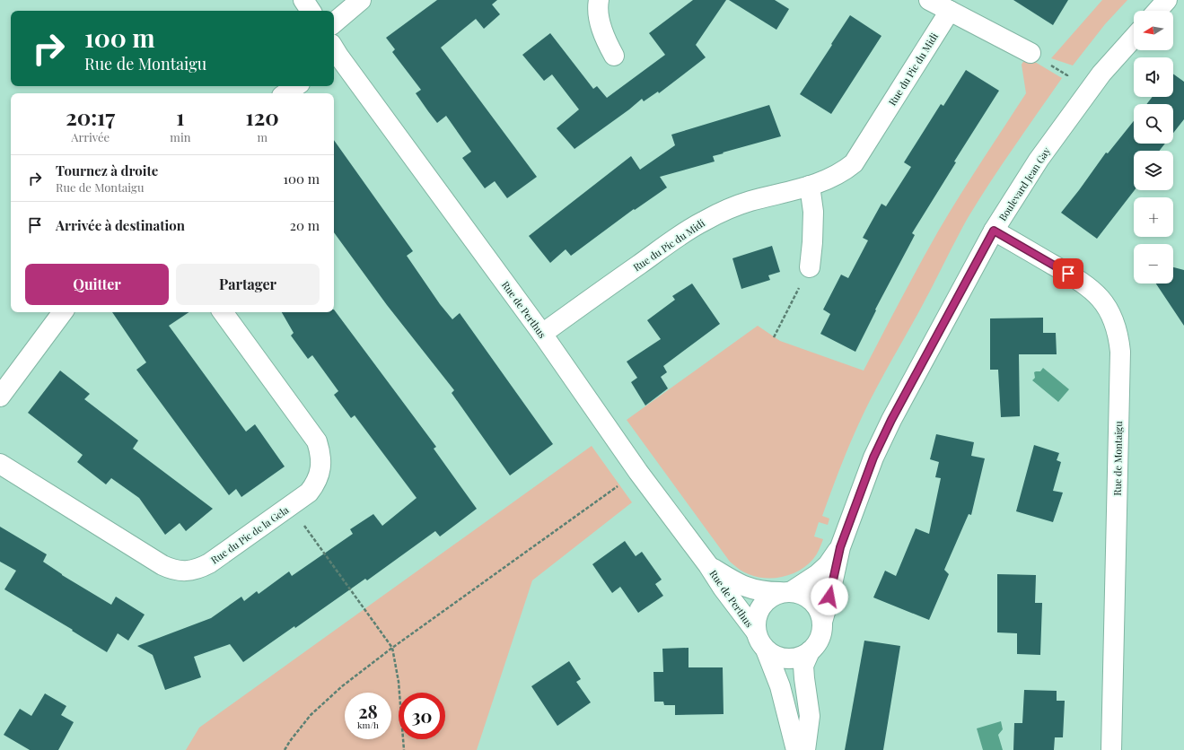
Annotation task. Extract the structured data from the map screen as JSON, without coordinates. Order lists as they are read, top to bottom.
{
  "streets": {
    "street": [
      "Rue du Pic du Midi",
      "Boulevard Jean Gay",
      "Rue de Perthus",
      "Rue de Montaigu",
      "Rue du Pic de la Gela"
    ]
  },
  "crossings": [
    ["Rue du Pic du Midi", "Rue de Perthus"],
    ["Boulevard Jean Gay", "Rue de Perthus"],
    ["Boulevard Jean Gay", "Rue de Montaigu"]
  ],
  "north": "left",
  "page": {
    "map_buttons": ["+", "−"],
    "turn": ["100 m", "Rue de Montaigu"],
    "eta": [
      "20:17",
      "Arrivée",
      "1",
      "min",
      "120",
      "m"
    ],
    "list": [
      {
        "name": "Tournez à droite",
        "note": "Rue de Montaigu",
        "value": "100 m"
      },
      {
        "name": "Arrivée à destination",
        "value": "20 m"
      }
    ],
    "buttons": ["Quitter", "Partager"],
    "speed": "28 km/h",
    "limit": "30"
  }
}
